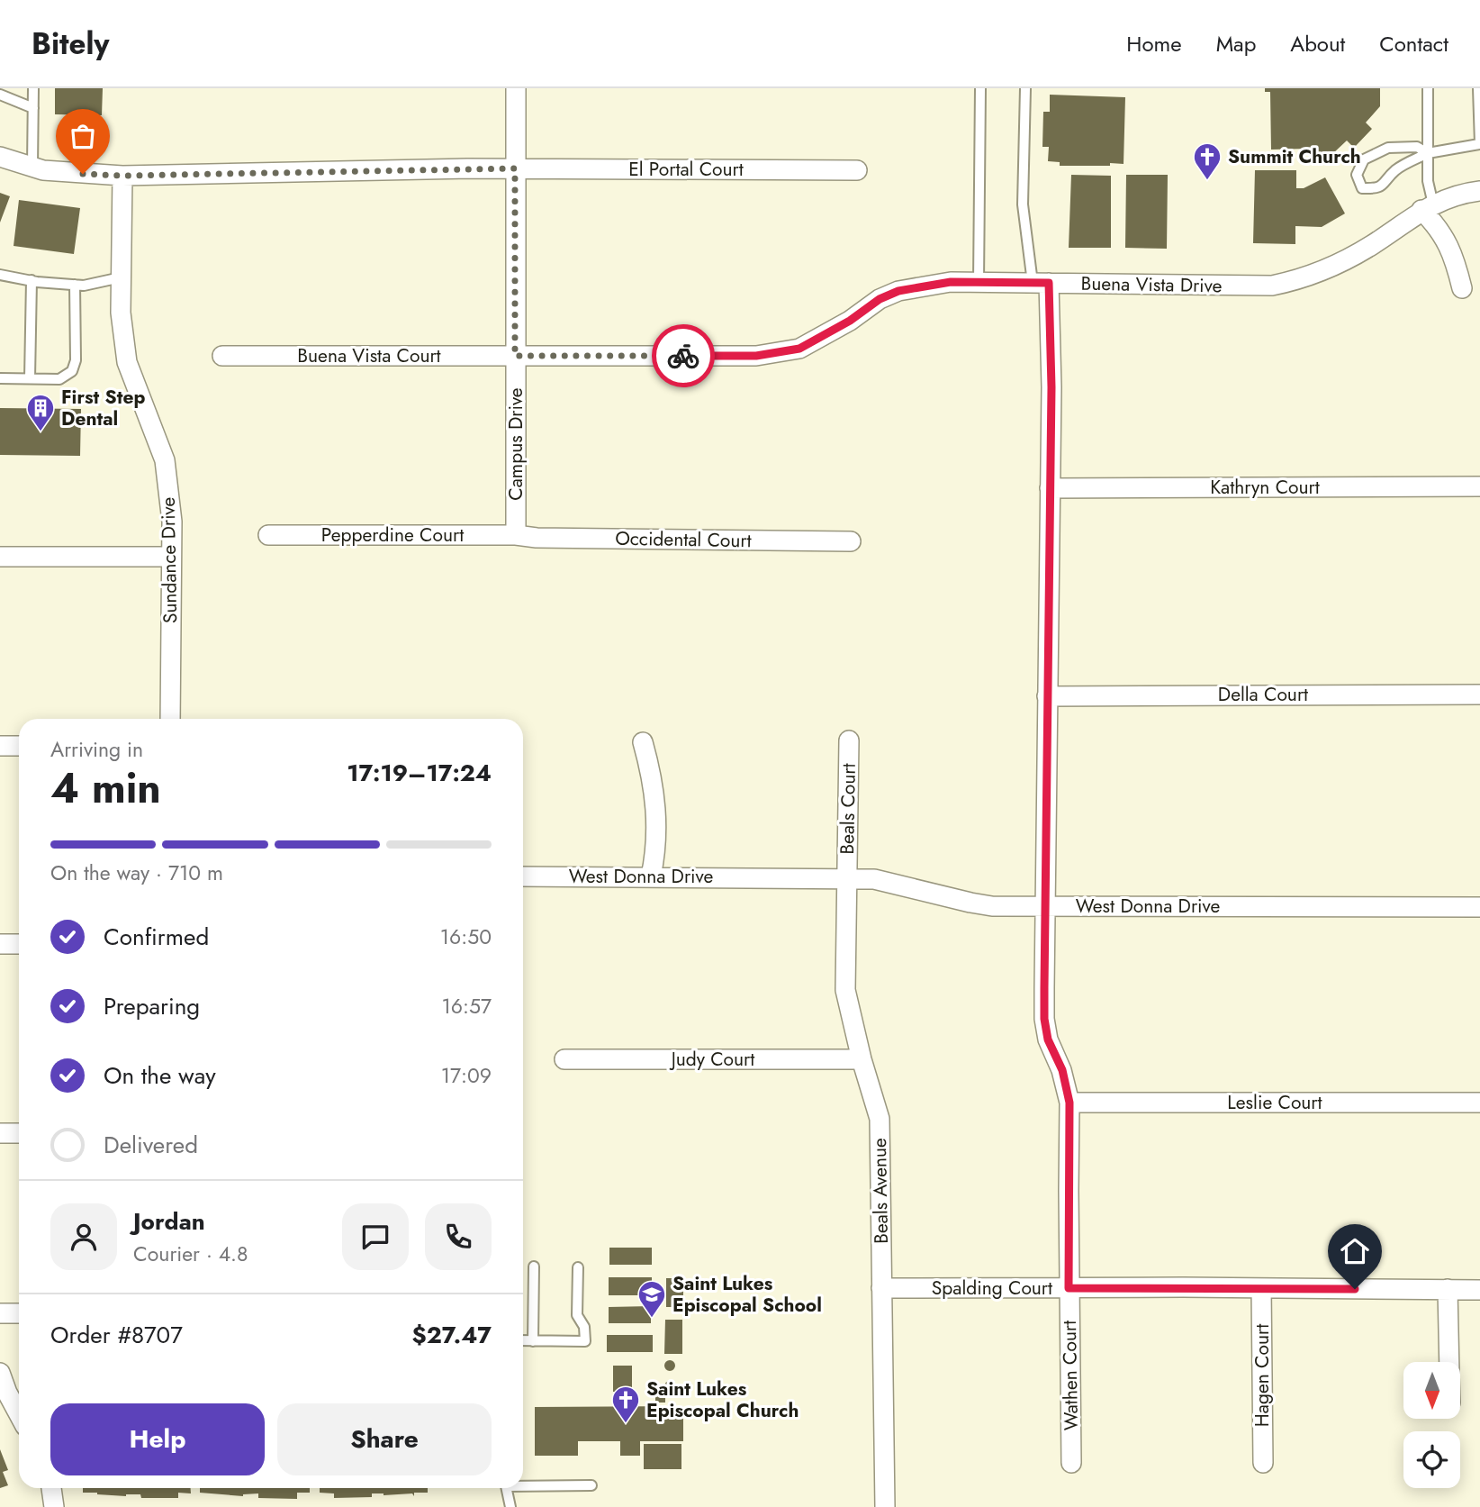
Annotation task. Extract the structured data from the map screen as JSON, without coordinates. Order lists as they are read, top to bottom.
{
  "streets": {
    "street": [
      "El Portal Court",
      "Buena Vista Drive",
      "Buena Vista Court",
      "Campus Drive",
      "Kathryn Court",
      "Pepperdine Court",
      "Occidental Court",
      "Sundance Drive",
      "Della Court",
      "Beals Court",
      "West Donna Drive",
      "Judy Court",
      "Leslie Court",
      "Beals Avenue",
      "Spalding Court",
      "Wathen Court",
      "Hagen Court"
    ]
  },
  "crossings": [
    ["El Portal Court", "Campus Drive"],
    ["El Portal Court", "Sundance Drive"],
    ["Buena Vista Drive", "Buena Vista Court"],
    ["Buena Vista Drive", "Campus Drive"],
    ["Buena Vista Drive", "Wathen Court"],
    ["Buena Vista Court", "Campus Drive"],
    ["Campus Drive", "Pepperdine Court"],
    ["Campus Drive", "Occidental Court"],
    ["Kathryn Court", "Wathen Court"],
    ["Pepperdine Court", "Occidental Court"],
    ["Della Court", "Wathen Court"],
    ["Beals Court", "West Donna Drive"],
    ["Beals Court", "Beals Avenue"],
    ["West Donna Drive", "Beals Avenue"],
    ["West Donna Drive", "Wathen Court"],
    ["Judy Court", "Beals Avenue"],
    ["Leslie Court", "Wathen Court"],
    ["Beals Avenue", "Spalding Court"],
    ["Spalding Court", "Wathen Court"],
    ["Spalding Court", "Hagen Court"]
  ],
  "places": {
    "church": ["Summit Church", "Saint Lukes Episcopal Church"],
    "building": ["First Step Dental"],
    "school or university": ["Saint Lukes Episcopal School"]
  },
  "north": "bottom",
  "page": {
    "header": "Bitely",
    "nav": [
      "Home",
      "Map",
      "About",
      "Contact"
    ],
    "heading": ["4 min", "Arriving in", "17:19–17:24"],
    "panel": [
      "Jordan",
      "Courier · 4.8",
      "Order #8707",
      "$27.47"
    ],
    "bar": "On the way · 710 m",
    "list": [
      ["Confirmed", "16:50"],
      ["Preparing", "16:57"],
      ["On the way", "17:09"],
      "Delivered"
    ],
    "buttons": ["Help", "Share"]
  }
}
